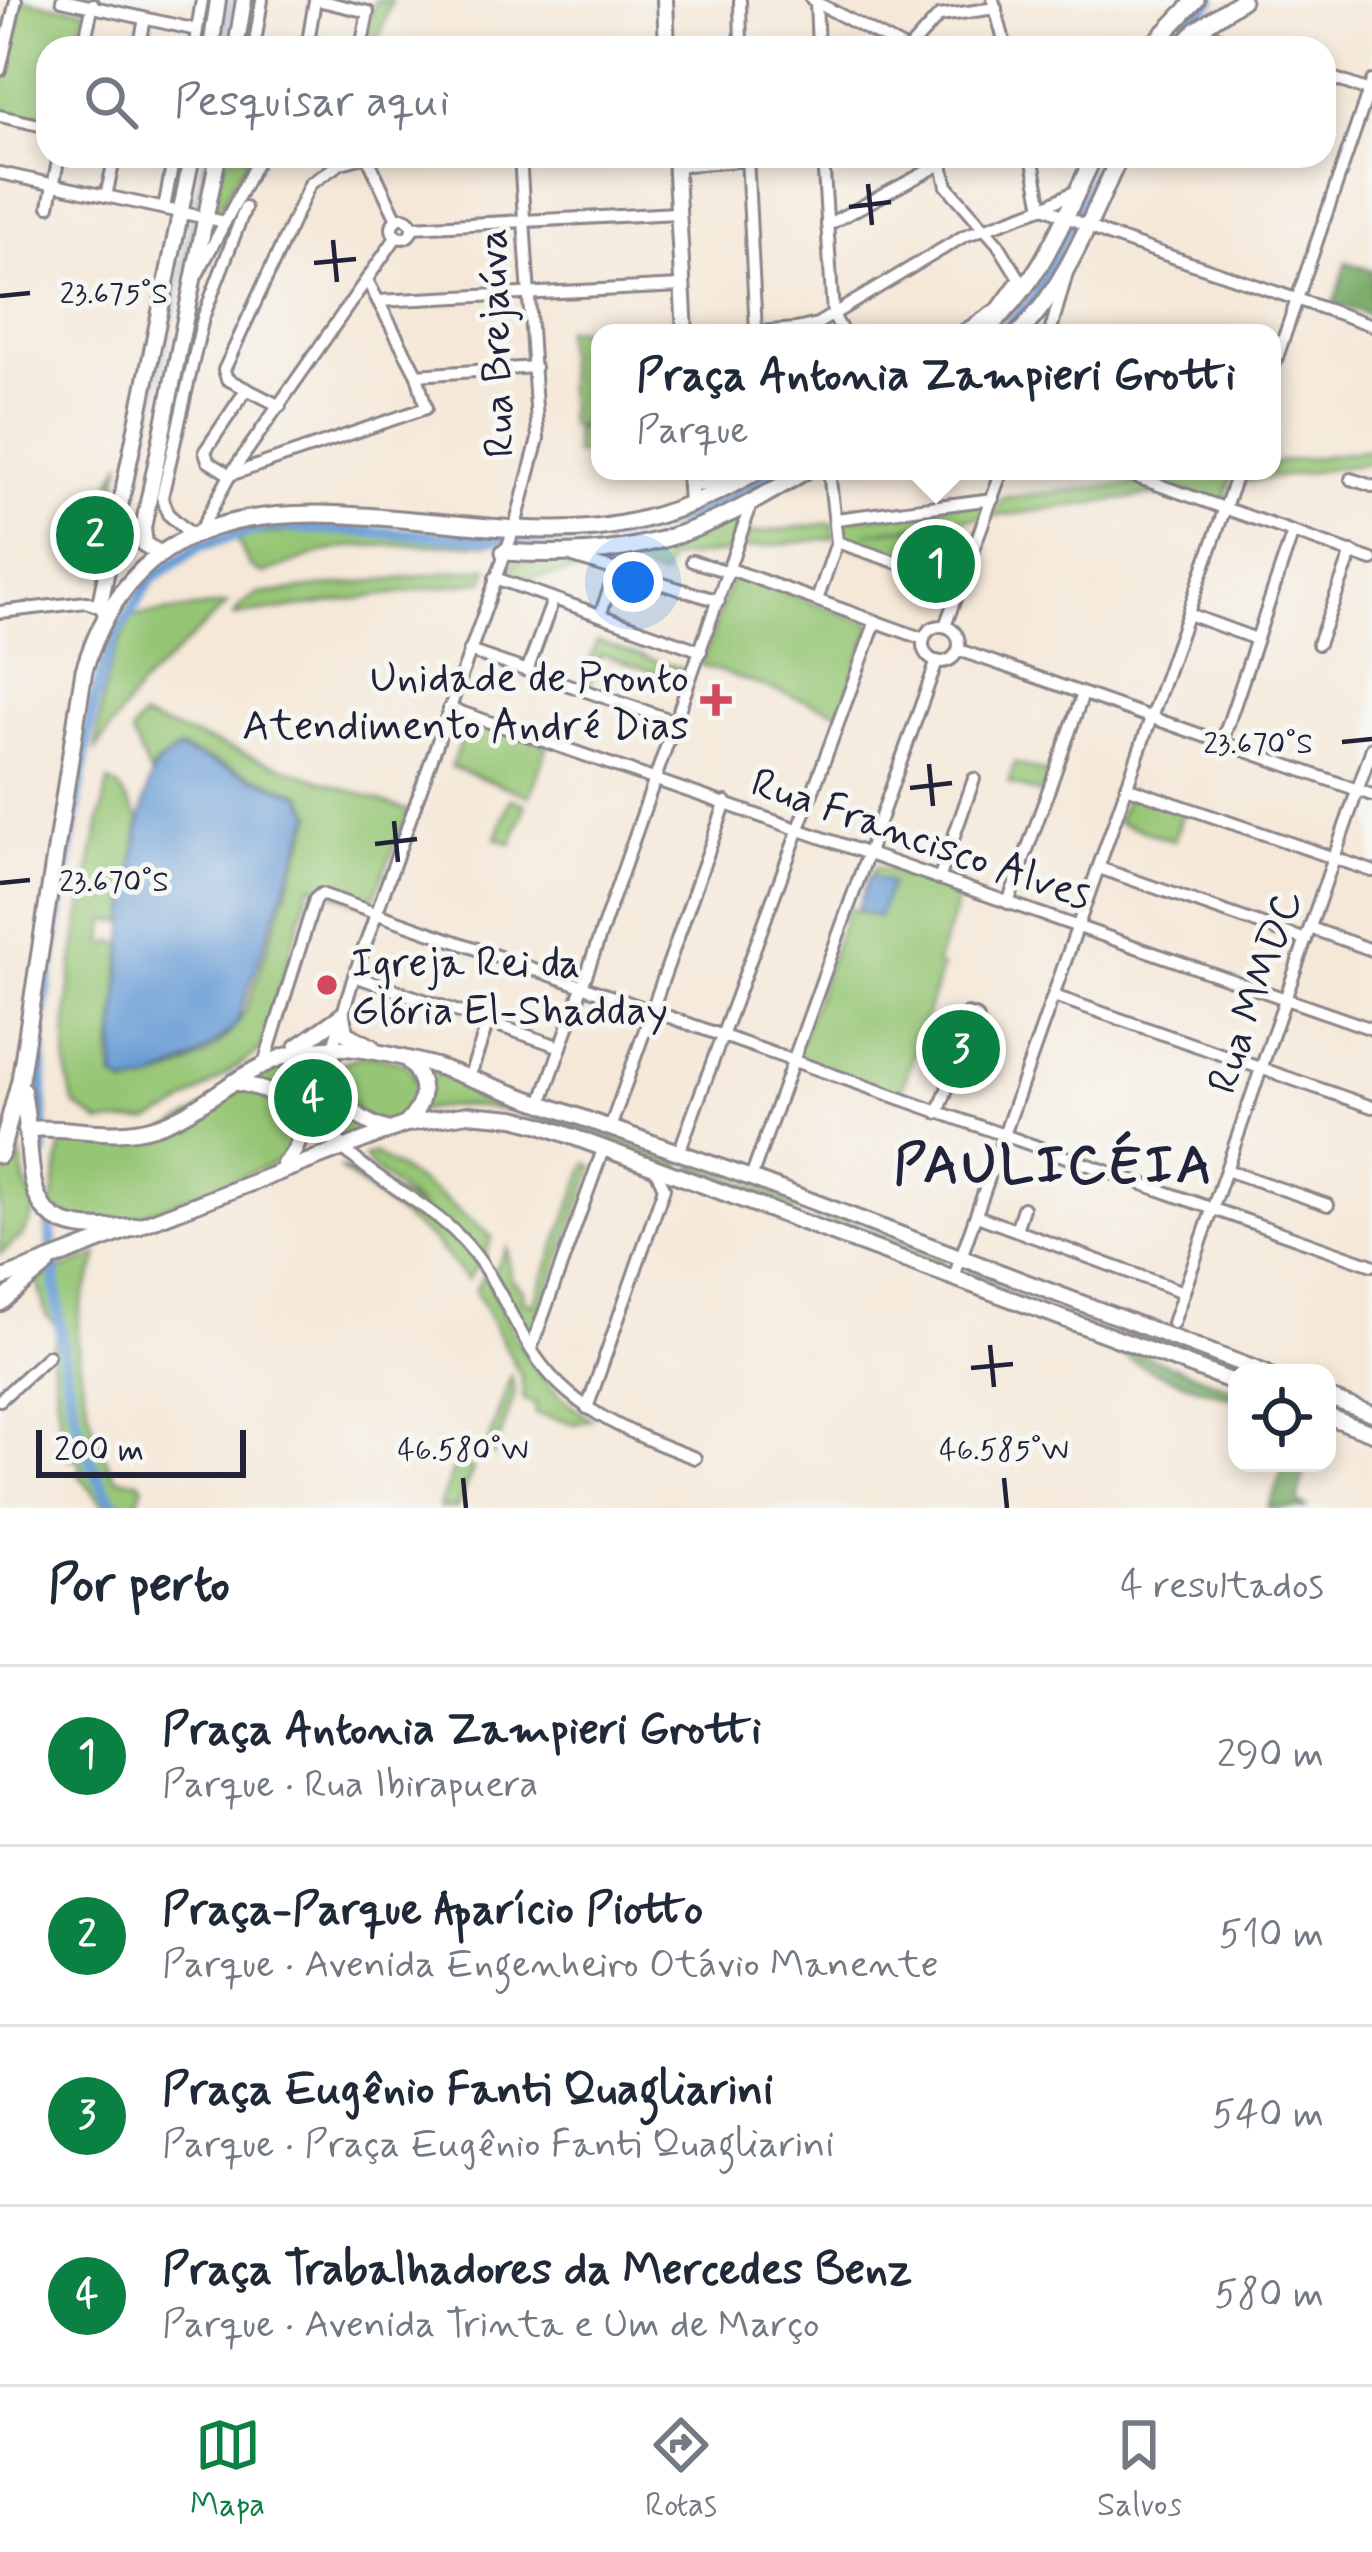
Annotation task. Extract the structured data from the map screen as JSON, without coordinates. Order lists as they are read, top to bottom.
{
  "streets": {
    "street": ["Rua Brejaúva", "Rua Francisco Alves", "Rua MMDC"]
  },
  "crossings": [
    ["Rua Brejaúva", "Rua Francisco Alves"],
    ["Rua Francisco Alves", "Rua MMDC"]
  ],
  "districts": ["PAULICÉIA"],
  "places": {
    "health": ["Unidade de Pronto Atendimento André Dias"],
    "other": ["Igreja Rei da Glória El-Shadday"]
  },
  "scale_bar": "200 m",
  "page": {
    "search": "Pesquisar aqui",
    "popup": ["Praça Antonia Zampieri Grotti", "Parque"],
    "pins": [
      "2",
      "1",
      "3",
      "4"
    ],
    "scale": "200 m",
    "heading": ["Por perto", "4 resultados"],
    "list": [
      {
        "mark": "1",
        "name": "Praça Antonia Zampieri Grotti",
        "note": "Parque · Rua Ibirapuera",
        "value": "290 m"
      },
      {
        "mark": "2",
        "name": "Praça-Parque Aparício Piotto",
        "note": "Parque · Avenida Engenheiro Otávio Manente",
        "value": "510 m"
      },
      {
        "mark": "3",
        "name": "Praça Eugênio Fanti Quagliarini",
        "note": "Parque · Praça Eugênio Fanti Quagliarini",
        "value": "540 m"
      },
      {
        "mark": "4",
        "name": "Praça Trabalhadores da Mercedes Benz",
        "note": "Parque · Avenida Trinta e Um de Março",
        "value": "580 m"
      }
    ],
    "nav": ["Mapa", "Rotas", "Salvos"]
  },
  "coordinates": [
    "23.675°S",
    "23.670°S",
    "46.580°W",
    "46.585°W"
  ]
}
